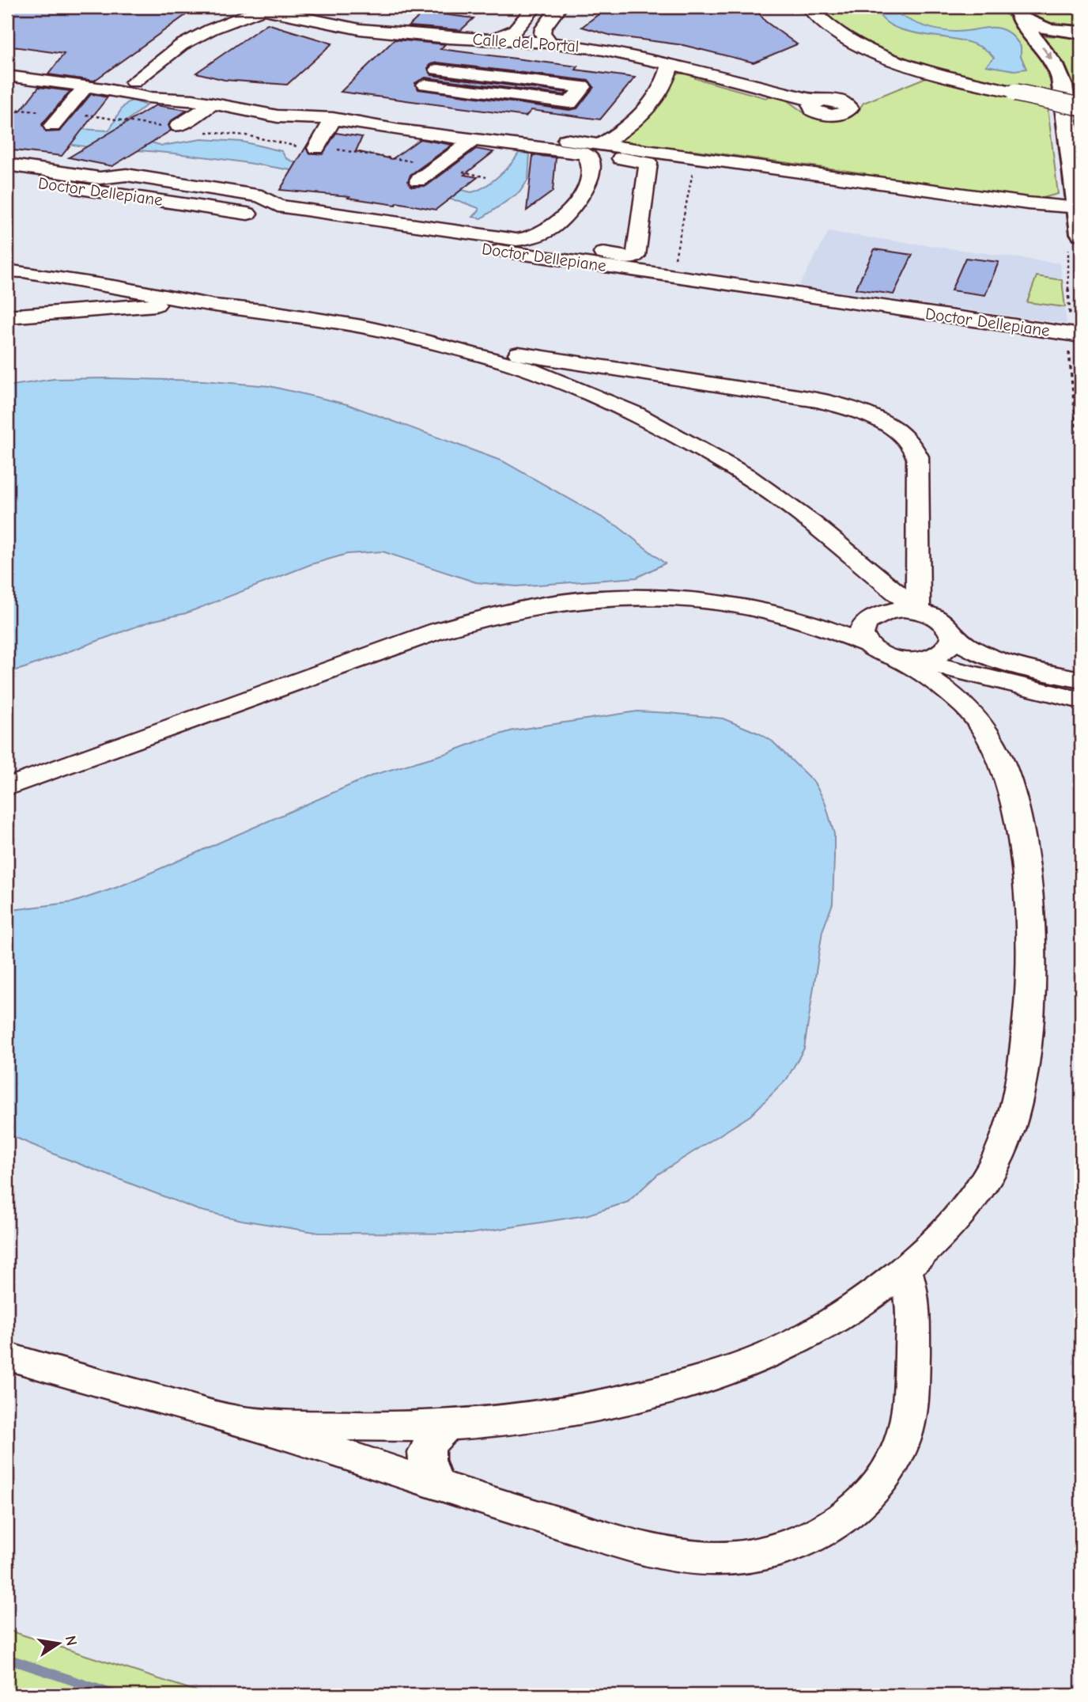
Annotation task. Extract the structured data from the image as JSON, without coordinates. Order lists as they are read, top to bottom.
{
  "streets": {
    "street": ["Calle del Portal", "Doctor Dellepiane"]
  },
  "north": "right"
}
